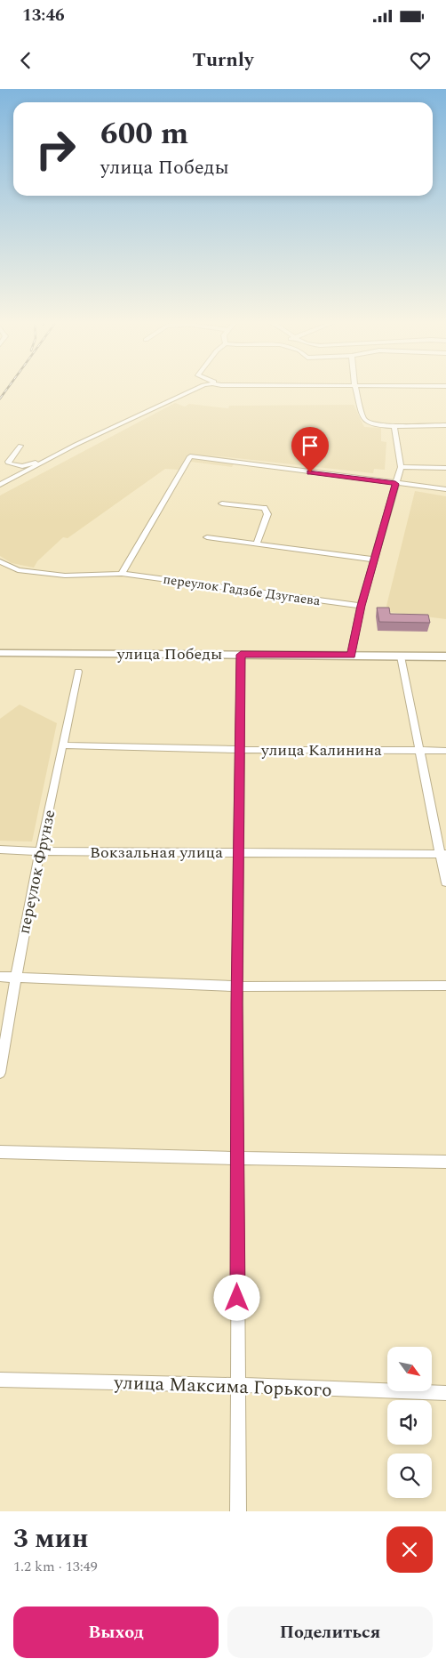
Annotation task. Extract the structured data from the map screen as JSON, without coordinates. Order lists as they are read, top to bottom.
{
  "streets": {
    "main road": ["улица Победы"],
    "street": [
      "переулок Гадзбе Дзугаева",
      "улица Калинина",
      "Вокзальная улица",
      "переулок Фрунзе",
      "улица Максима Горького"
    ]
  },
  "crossings": [
    ["улица Калинина", "переулок Фрунзе"],
    ["Вокзальная улица", "переулок Фрунзе"]
  ],
  "north": "bottom right",
  "page": {
    "status": "13:46",
    "header": "Turnly",
    "turn": ["600 m", "улица Победы"],
    "heading": ["3 мин", "1.2 km · 13:49"],
    "buttons": ["Выход", "Поделиться"]
  }
}
